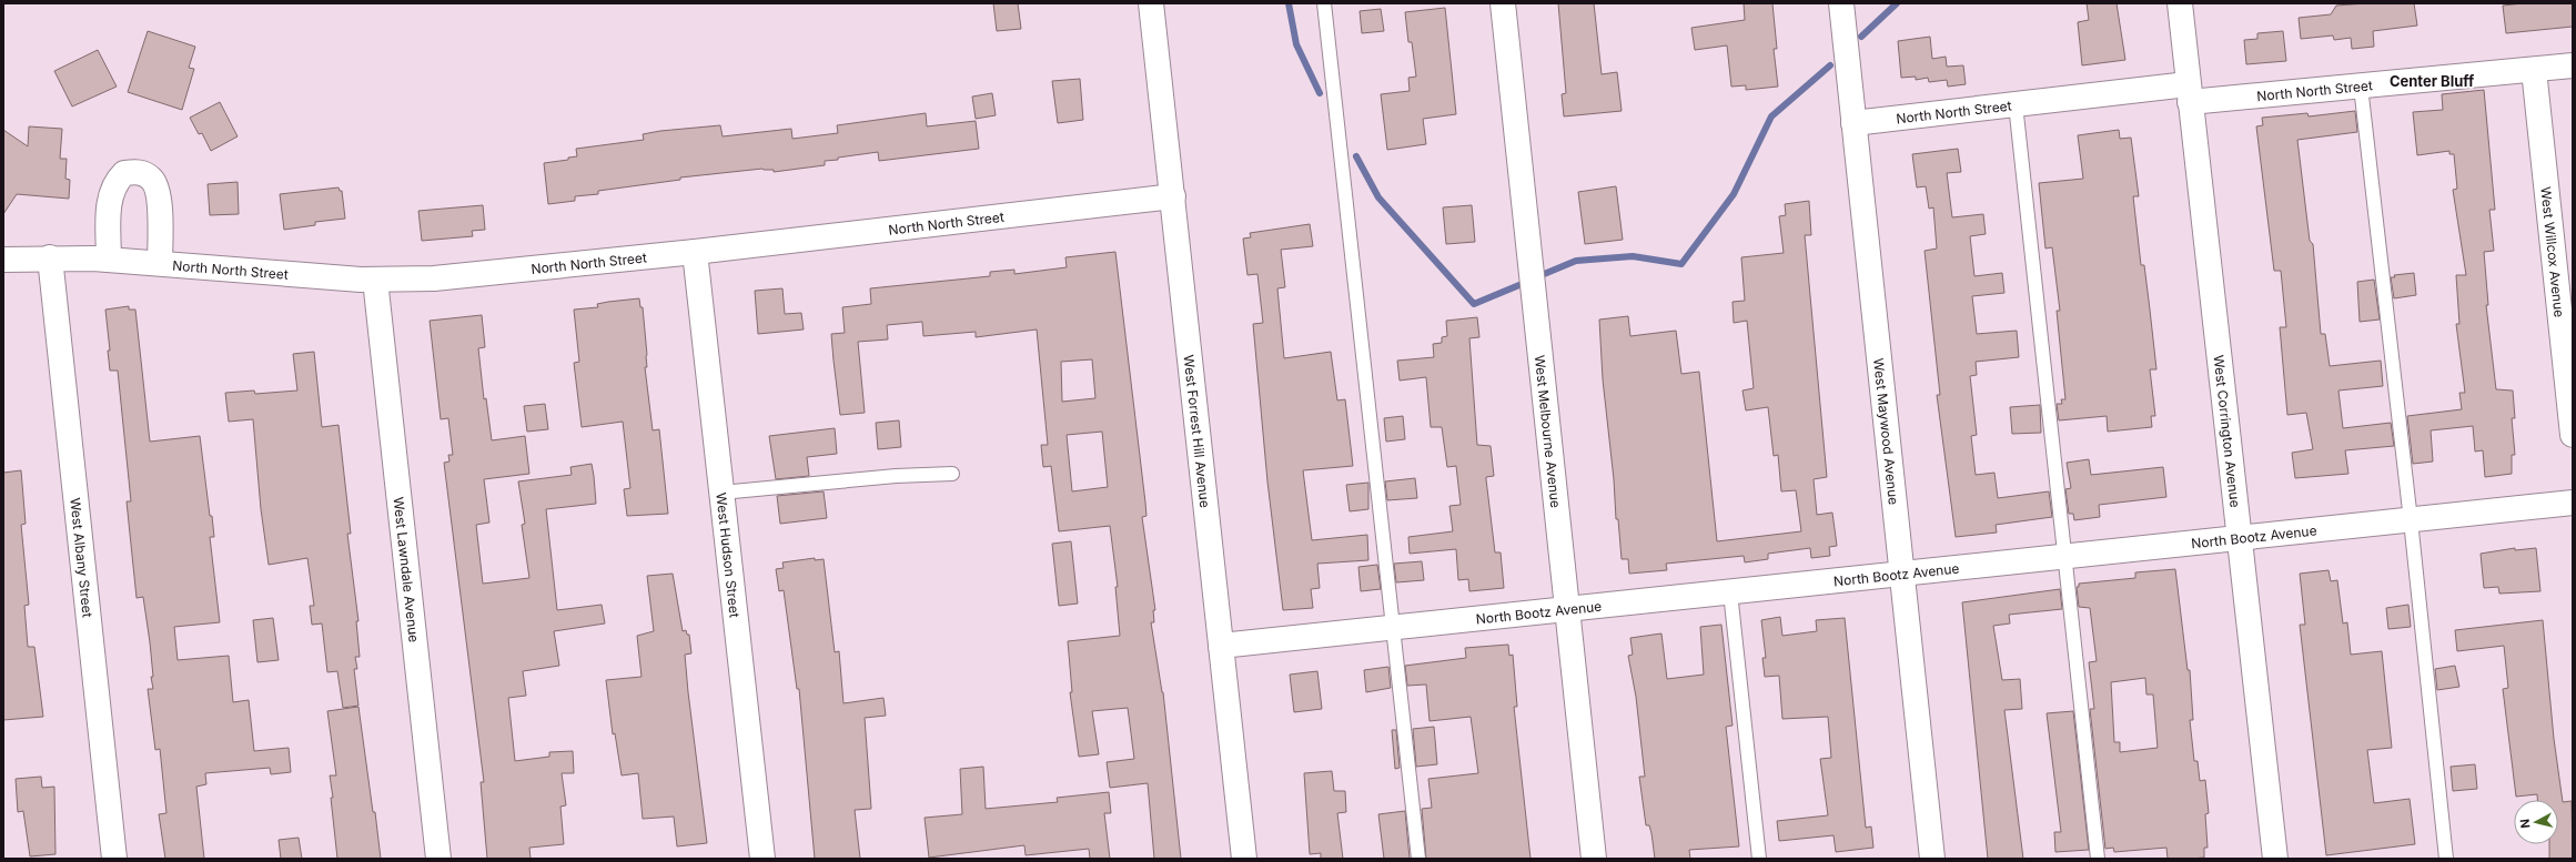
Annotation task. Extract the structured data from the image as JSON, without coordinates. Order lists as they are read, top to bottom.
{
  "streets": {
    "street": [
      "North North Street",
      "West Willcox Avenue",
      "West Melbourne Avenue",
      "West Forrest Hill Avenue",
      "West Maywood Avenue",
      "West Corrington Avenue",
      "North Bootz Avenue",
      "West Hudson Street",
      "West Albany Street",
      "West Lawndale Avenue"
    ]
  },
  "crossings": [
    ["North North Street", "West Willcox Avenue"],
    ["North North Street", "West Forrest Hill Avenue"],
    ["North North Street", "West Maywood Avenue"],
    ["North North Street", "West Corrington Avenue"],
    ["North North Street", "West Hudson Street"],
    ["North North Street", "West Albany Street"],
    ["North North Street", "West Lawndale Avenue"],
    ["West Melbourne Avenue", "North Bootz Avenue"],
    ["West Forrest Hill Avenue", "North Bootz Avenue"],
    ["West Maywood Avenue", "North Bootz Avenue"],
    ["West Corrington Avenue", "North Bootz Avenue"]
  ],
  "districts": ["Center Bluff"],
  "north": "left"
}
